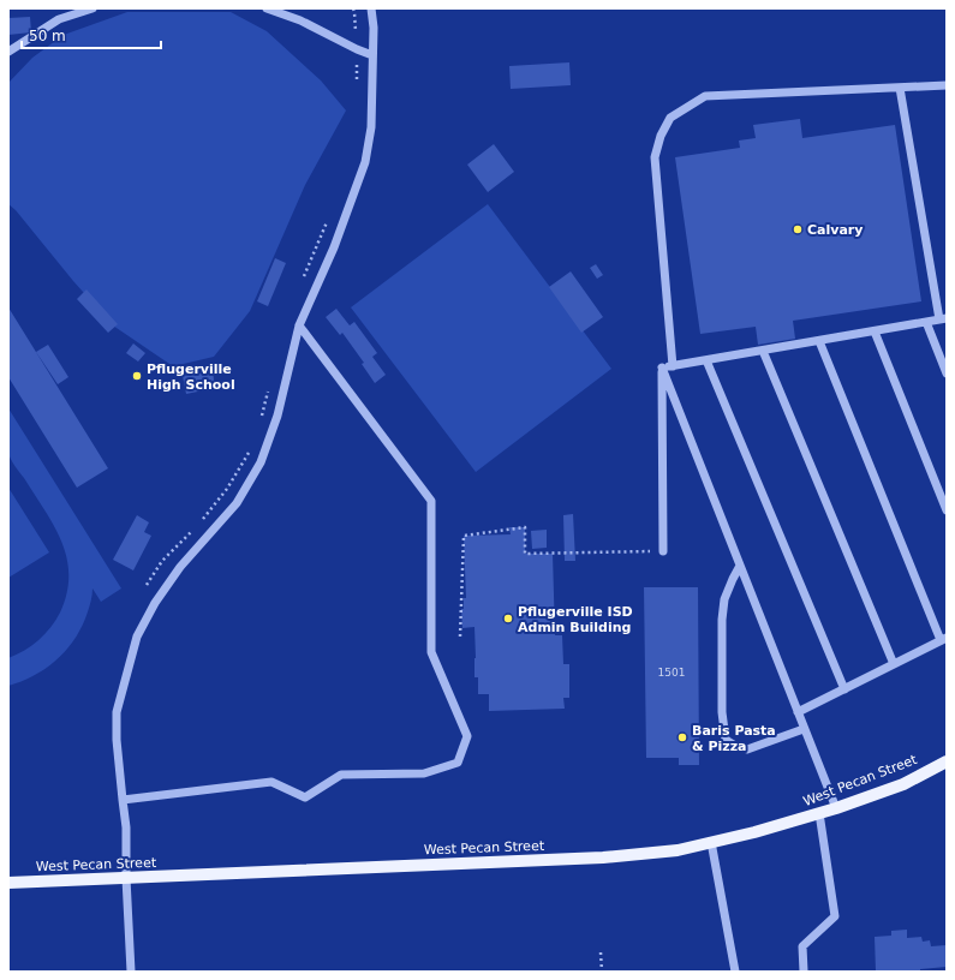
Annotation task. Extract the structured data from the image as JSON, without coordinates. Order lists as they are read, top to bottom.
{
  "streets": {
    "main road": ["West Pecan Street"]
  },
  "places": [
    "Calvary",
    "Pflugerville High School",
    "Pflugerville ISD Admin Building",
    "Baris Pasta & Pizza"
  ],
  "house_numbers": ["1501"],
  "scale_bar": "50 m"
}
